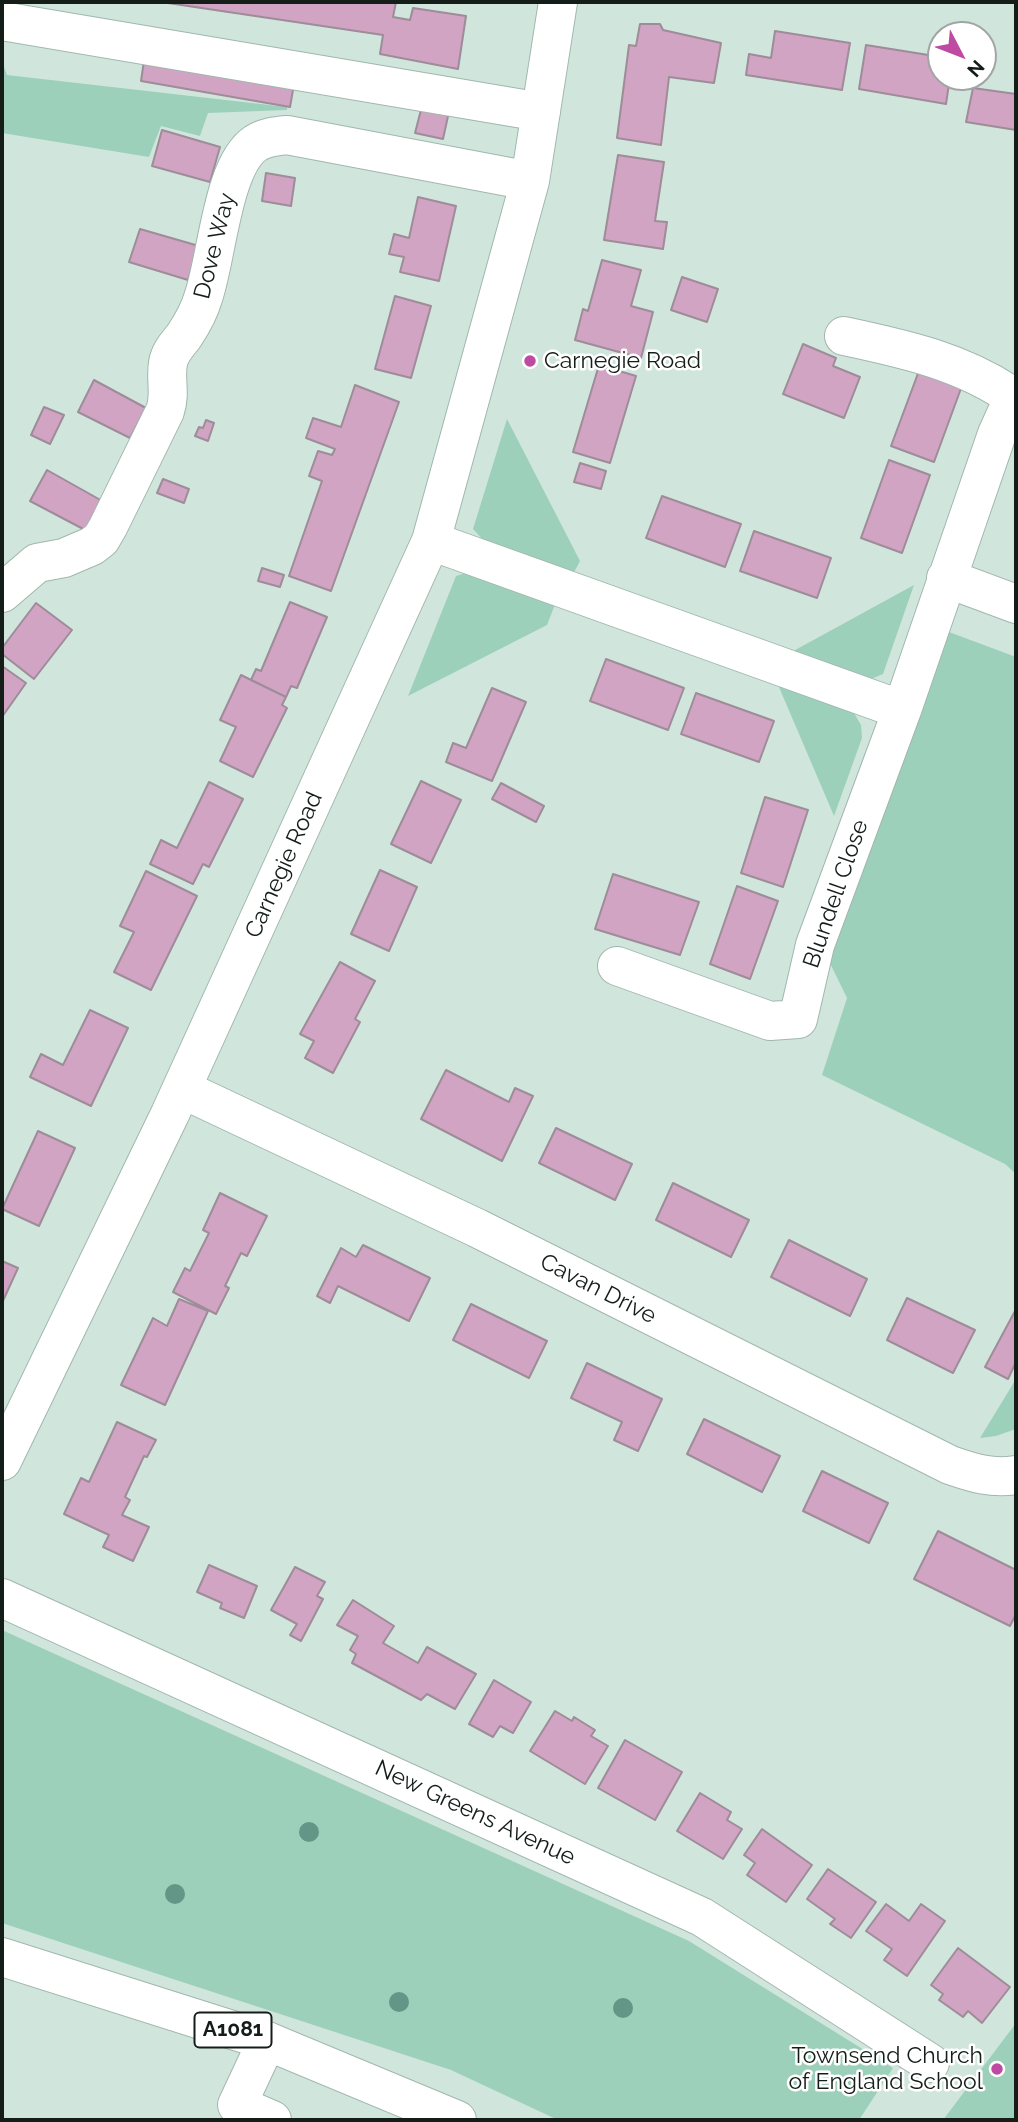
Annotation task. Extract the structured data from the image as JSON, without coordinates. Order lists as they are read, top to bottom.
{
  "streets": {
    "street": [
      "Dove Way",
      "Carnegie Road",
      "Blundell Close",
      "Cavan Drive",
      "New Greens Avenue",
      "A1081"
    ]
  },
  "crossings": [
    ["Dove Way", "Carnegie Road"],
    ["Carnegie Road", "Cavan Drive"]
  ],
  "places": ["Carnegie Road", "Townsend Church of England School"],
  "north": "bottom right"
}
